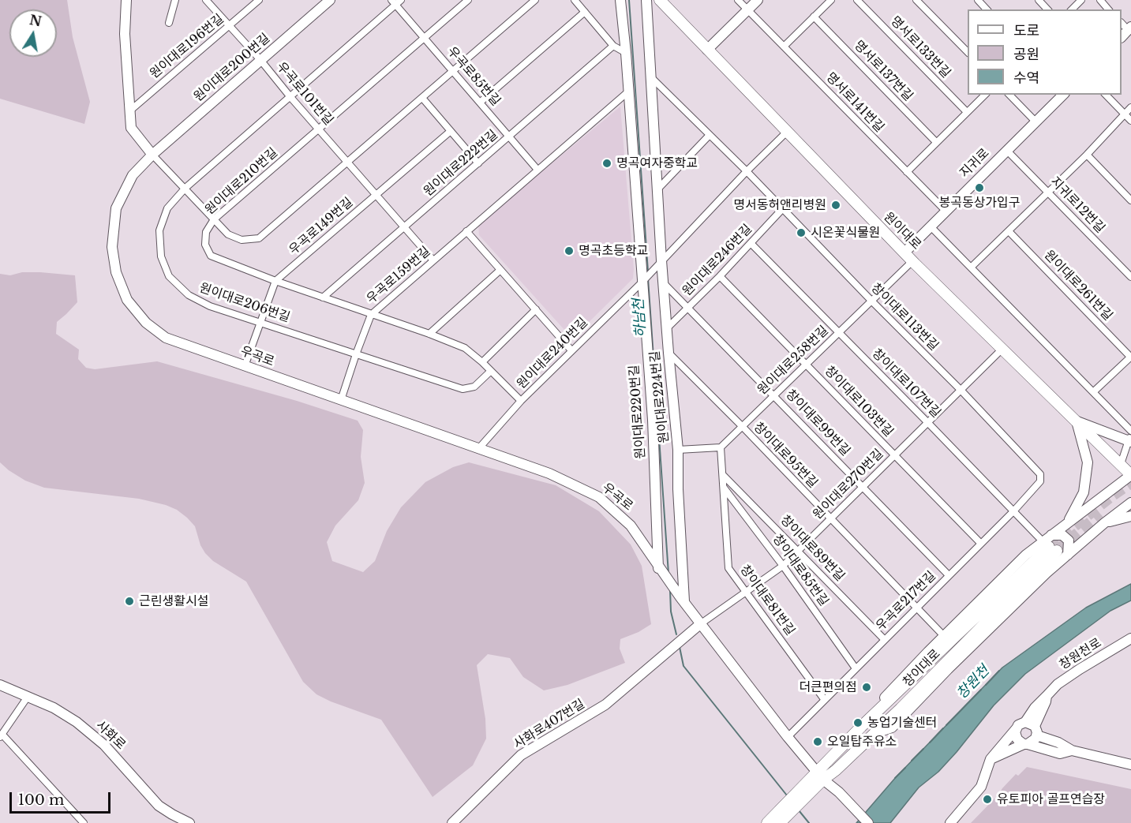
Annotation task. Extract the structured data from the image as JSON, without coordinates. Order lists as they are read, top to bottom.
{
  "streets": {
    "main road": ["원이대로", "창이대로"],
    "street": [
      "원이대로196번길",
      "명서로133번길",
      "원이대로200번길",
      "명서로137번길",
      "우곡로85번길",
      "우곡로101번길",
      "명서로141번길",
      "원이대로222번길",
      "지귀로",
      "원이대로210번길",
      "지귀로12번길",
      "우곡로149번길",
      "원이대로246번길",
      "우곡로159번길",
      "원이대로261번길",
      "원이대로206번길",
      "창이대로113번길",
      "원이대로240번길",
      "우곡로",
      "원이대로258번길",
      "창이대로107번길",
      "원이대로224번길",
      "창이대로103번길",
      "원이대로220번길",
      "창이대로99번길",
      "창이대로95번길",
      "원이대로270번길",
      "창이대로89번길",
      "창이대로85번길",
      "창이대로81번길",
      "우곡로217번길",
      "창원천로",
      "사화로407번길",
      "사화로"
    ]
  },
  "crossings": [
    ["원이대로196번길", "우곡로101번길"],
    ["원이대로200번길", "우곡로101번길"],
    ["원이대로200번길", "우곡로"],
    ["우곡로85번길", "원이대로222번길"],
    ["우곡로85번길", "원이대로210번길"],
    ["우곡로85번길", "우곡로159번길"],
    ["우곡로85번길", "원이대로206번길"],
    ["우곡로101번길", "원이대로222번길"],
    ["우곡로101번길", "원이대로210번길"],
    ["우곡로101번길", "우곡로149번길"],
    ["우곡로101번길", "우곡로159번길"],
    ["우곡로101번길", "원이대로206번길"],
    ["명서로141번길", "지귀로"],
    ["원이대로222번길", "원이대로210번길"],
    ["지귀로", "지귀로12번길"],
    ["지귀로", "원이대로"],
    ["원이대로210번길", "우곡로149번길"],
    ["원이대로210번길", "우곡로159번길"],
    ["원이대로210번길", "원이대로206번길"],
    ["원이대로210번길", "원이대로240번길"],
    ["원이대로", "원이대로258번길"],
    ["원이대로", "원이대로270번길"],
    ["원이대로246번길", "창이대로113번길"],
    ["원이대로246번길", "창이대로107번길"],
    ["원이대로246번길", "원이대로224번길"],
    ["원이대로246번길", "창이대로103번길"],
    ["원이대로246번길", "창이대로99번길"],
    ["우곡로159번길", "원이대로206번길"],
    ["우곡로159번길", "우곡로"],
    ["우곡로159번길", "원이대로220번길"],
    ["창이대로113번길", "원이대로258번길"],
    ["창이대로113번길", "원이대로270번길"],
    ["창이대로113번길", "우곡로217번길"],
    ["원이대로240번길", "우곡로"],
    ["원이대로240번길", "원이대로224번길"],
    ["원이대로240번길", "원이대로220번길"],
    ["우곡로", "원이대로224번길"],
    ["우곡로", "원이대로220번길"],
    ["원이대로258번길", "창이대로107번길"],
    ["원이대로258번길", "창이대로103번길"],
    ["원이대로258번길", "창이대로99번길"],
    ["원이대로258번길", "창이대로95번길"],
    ["원이대로258번길", "창이대로81번길"],
    ["창이대로107번길", "원이대로270번길"],
    ["창이대로107번길", "우곡로217번길"],
    ["창이대로107번길", "창이대로"],
    ["원이대로224번길", "창이대로99번길"],
    ["원이대로224번길", "창이대로95번길"],
    ["창이대로103번길", "원이대로270번길"],
    ["창이대로103번길", "우곡로217번길"],
    ["창이대로99번길", "원이대로270번길"],
    ["창이대로99번길", "우곡로217번길"],
    ["창이대로95번길", "원이대로270번길"],
    ["창이대로95번길", "우곡로217번길"],
    ["원이대로270번길", "창이대로89번길"],
    ["원이대로270번길", "창이대로85번길"],
    ["원이대로270번길", "창이대로81번길"],
    ["원이대로270번길", "사화로407번길"],
    ["창이대로89번길", "창이대로81번길"],
    ["창이대로89번길", "우곡로217번길"],
    ["창이대로85번길", "창이대로81번길"],
    ["창이대로85번길", "우곡로217번길"],
    ["창이대로81번길", "우곡로217번길"]
  ],
  "water": ["하남천", "창원천"],
  "places": [
    "명곡여자중학교",
    "봉곡동상가입구",
    "명서동허앤리병원",
    "시온꽃식물원",
    "명곡초등학교",
    "근린생활시설",
    "더큰편의점",
    "농업기술센터",
    "오일탑주유소",
    "유토피아 골프연습장"
  ],
  "legend": ["도로", "공원", "수역"],
  "scale_bar": "100 m",
  "north": "top"
}
